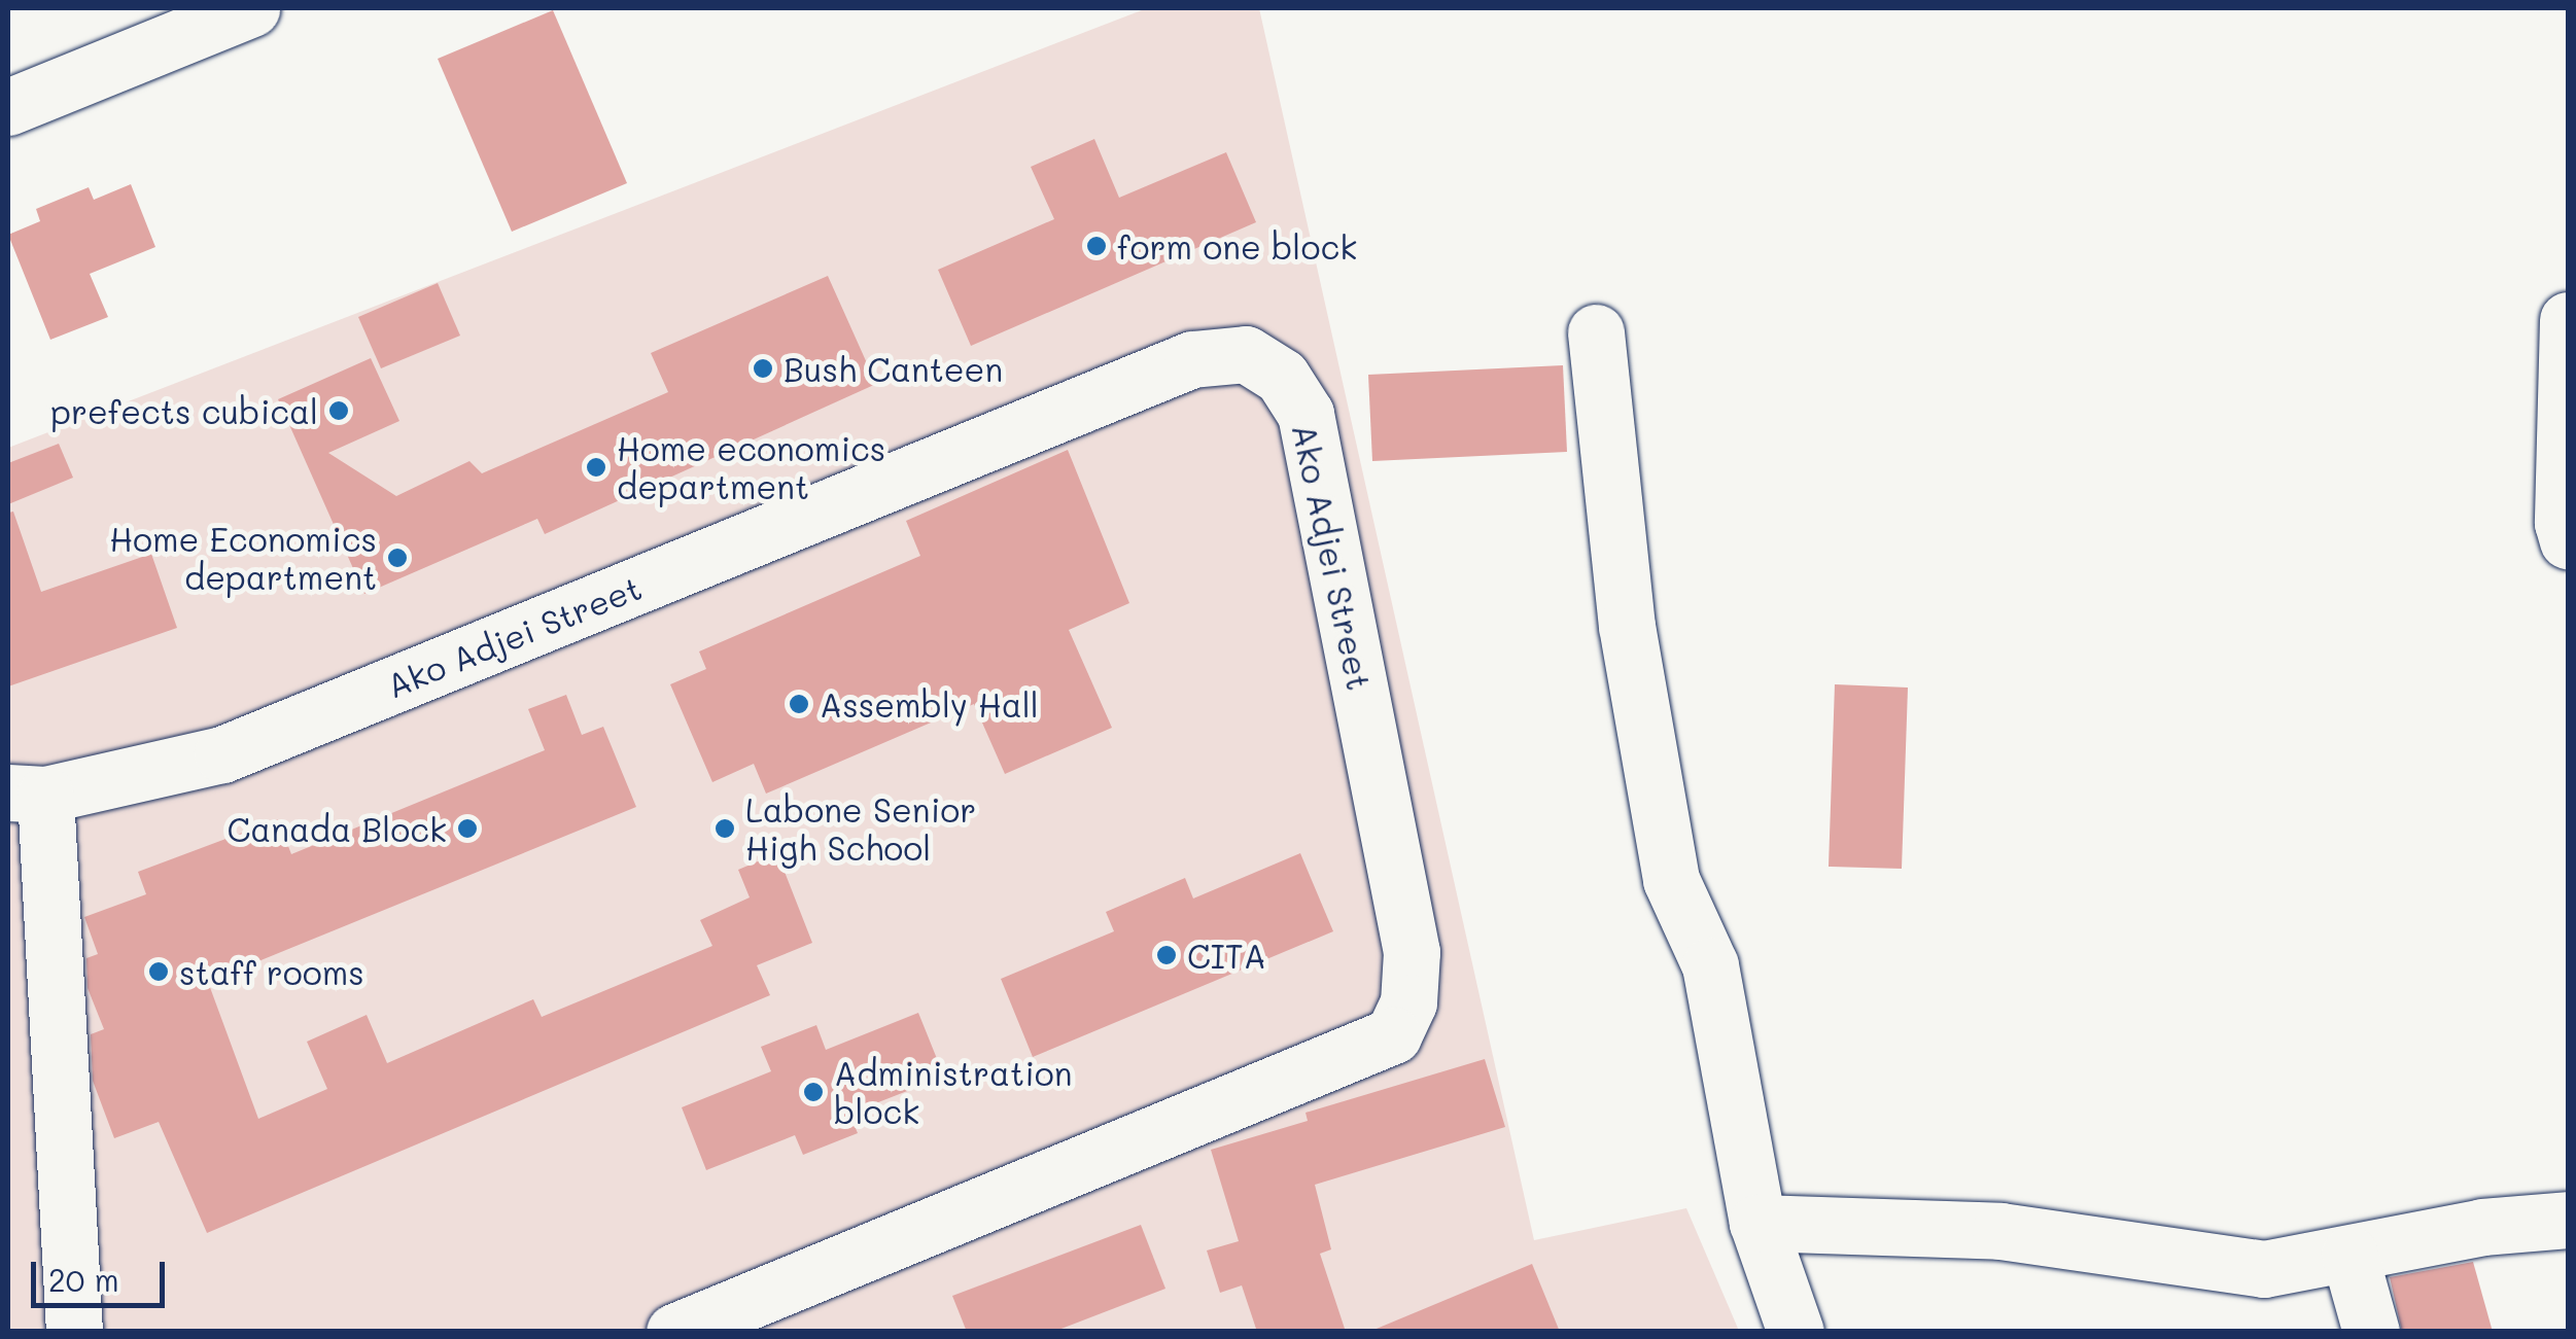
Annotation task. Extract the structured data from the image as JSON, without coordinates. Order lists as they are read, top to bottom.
{
  "streets": {
    "street": ["Ako Adjei Street"]
  },
  "places": [
    "form one block",
    "Bush Canteen",
    "prefects cubical",
    "Home economics department",
    "Home Economics department",
    "Assembly Hall",
    "Canada Block",
    "Labone Senior High School",
    "CITA",
    "staff rooms",
    "Administration block"
  ],
  "scale_bar": "20 m"
}
